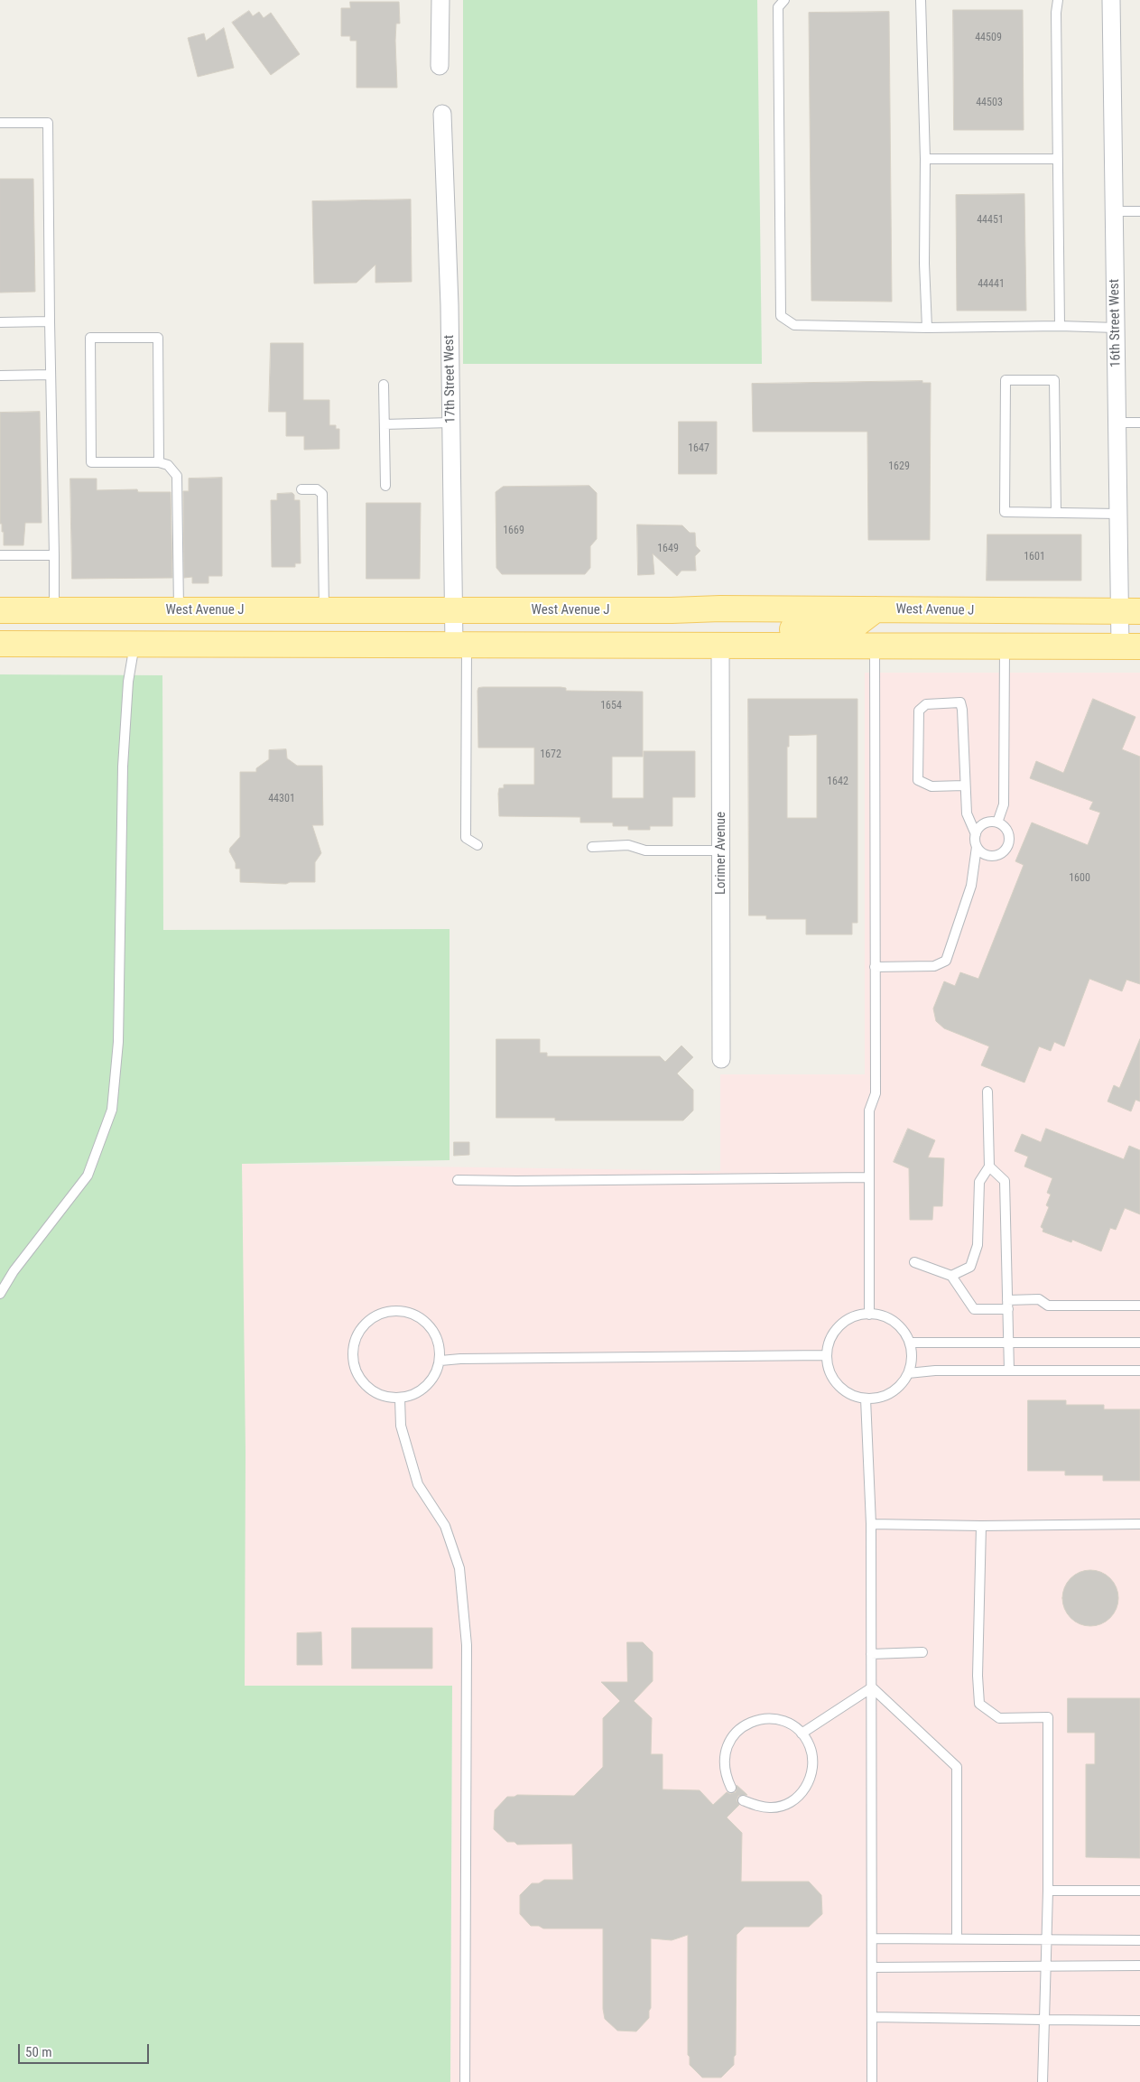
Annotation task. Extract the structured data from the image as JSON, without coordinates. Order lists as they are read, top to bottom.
{
  "streets": {
    "main road": ["West Avenue J"],
    "street": ["16th Street West", "17th Street West", "Lorimer Avenue"]
  },
  "crossings": [
    ["16th Street West", "West Avenue J"],
    ["17th Street West", "West Avenue J"]
  ],
  "house_numbers": [
    "44509",
    "44503",
    "44451",
    "44441",
    "1647",
    "1629",
    "1669",
    "1649",
    "1601",
    "1654",
    "1672",
    "1642",
    "44301",
    "1600"
  ],
  "scale_bar": "50 m"
}
